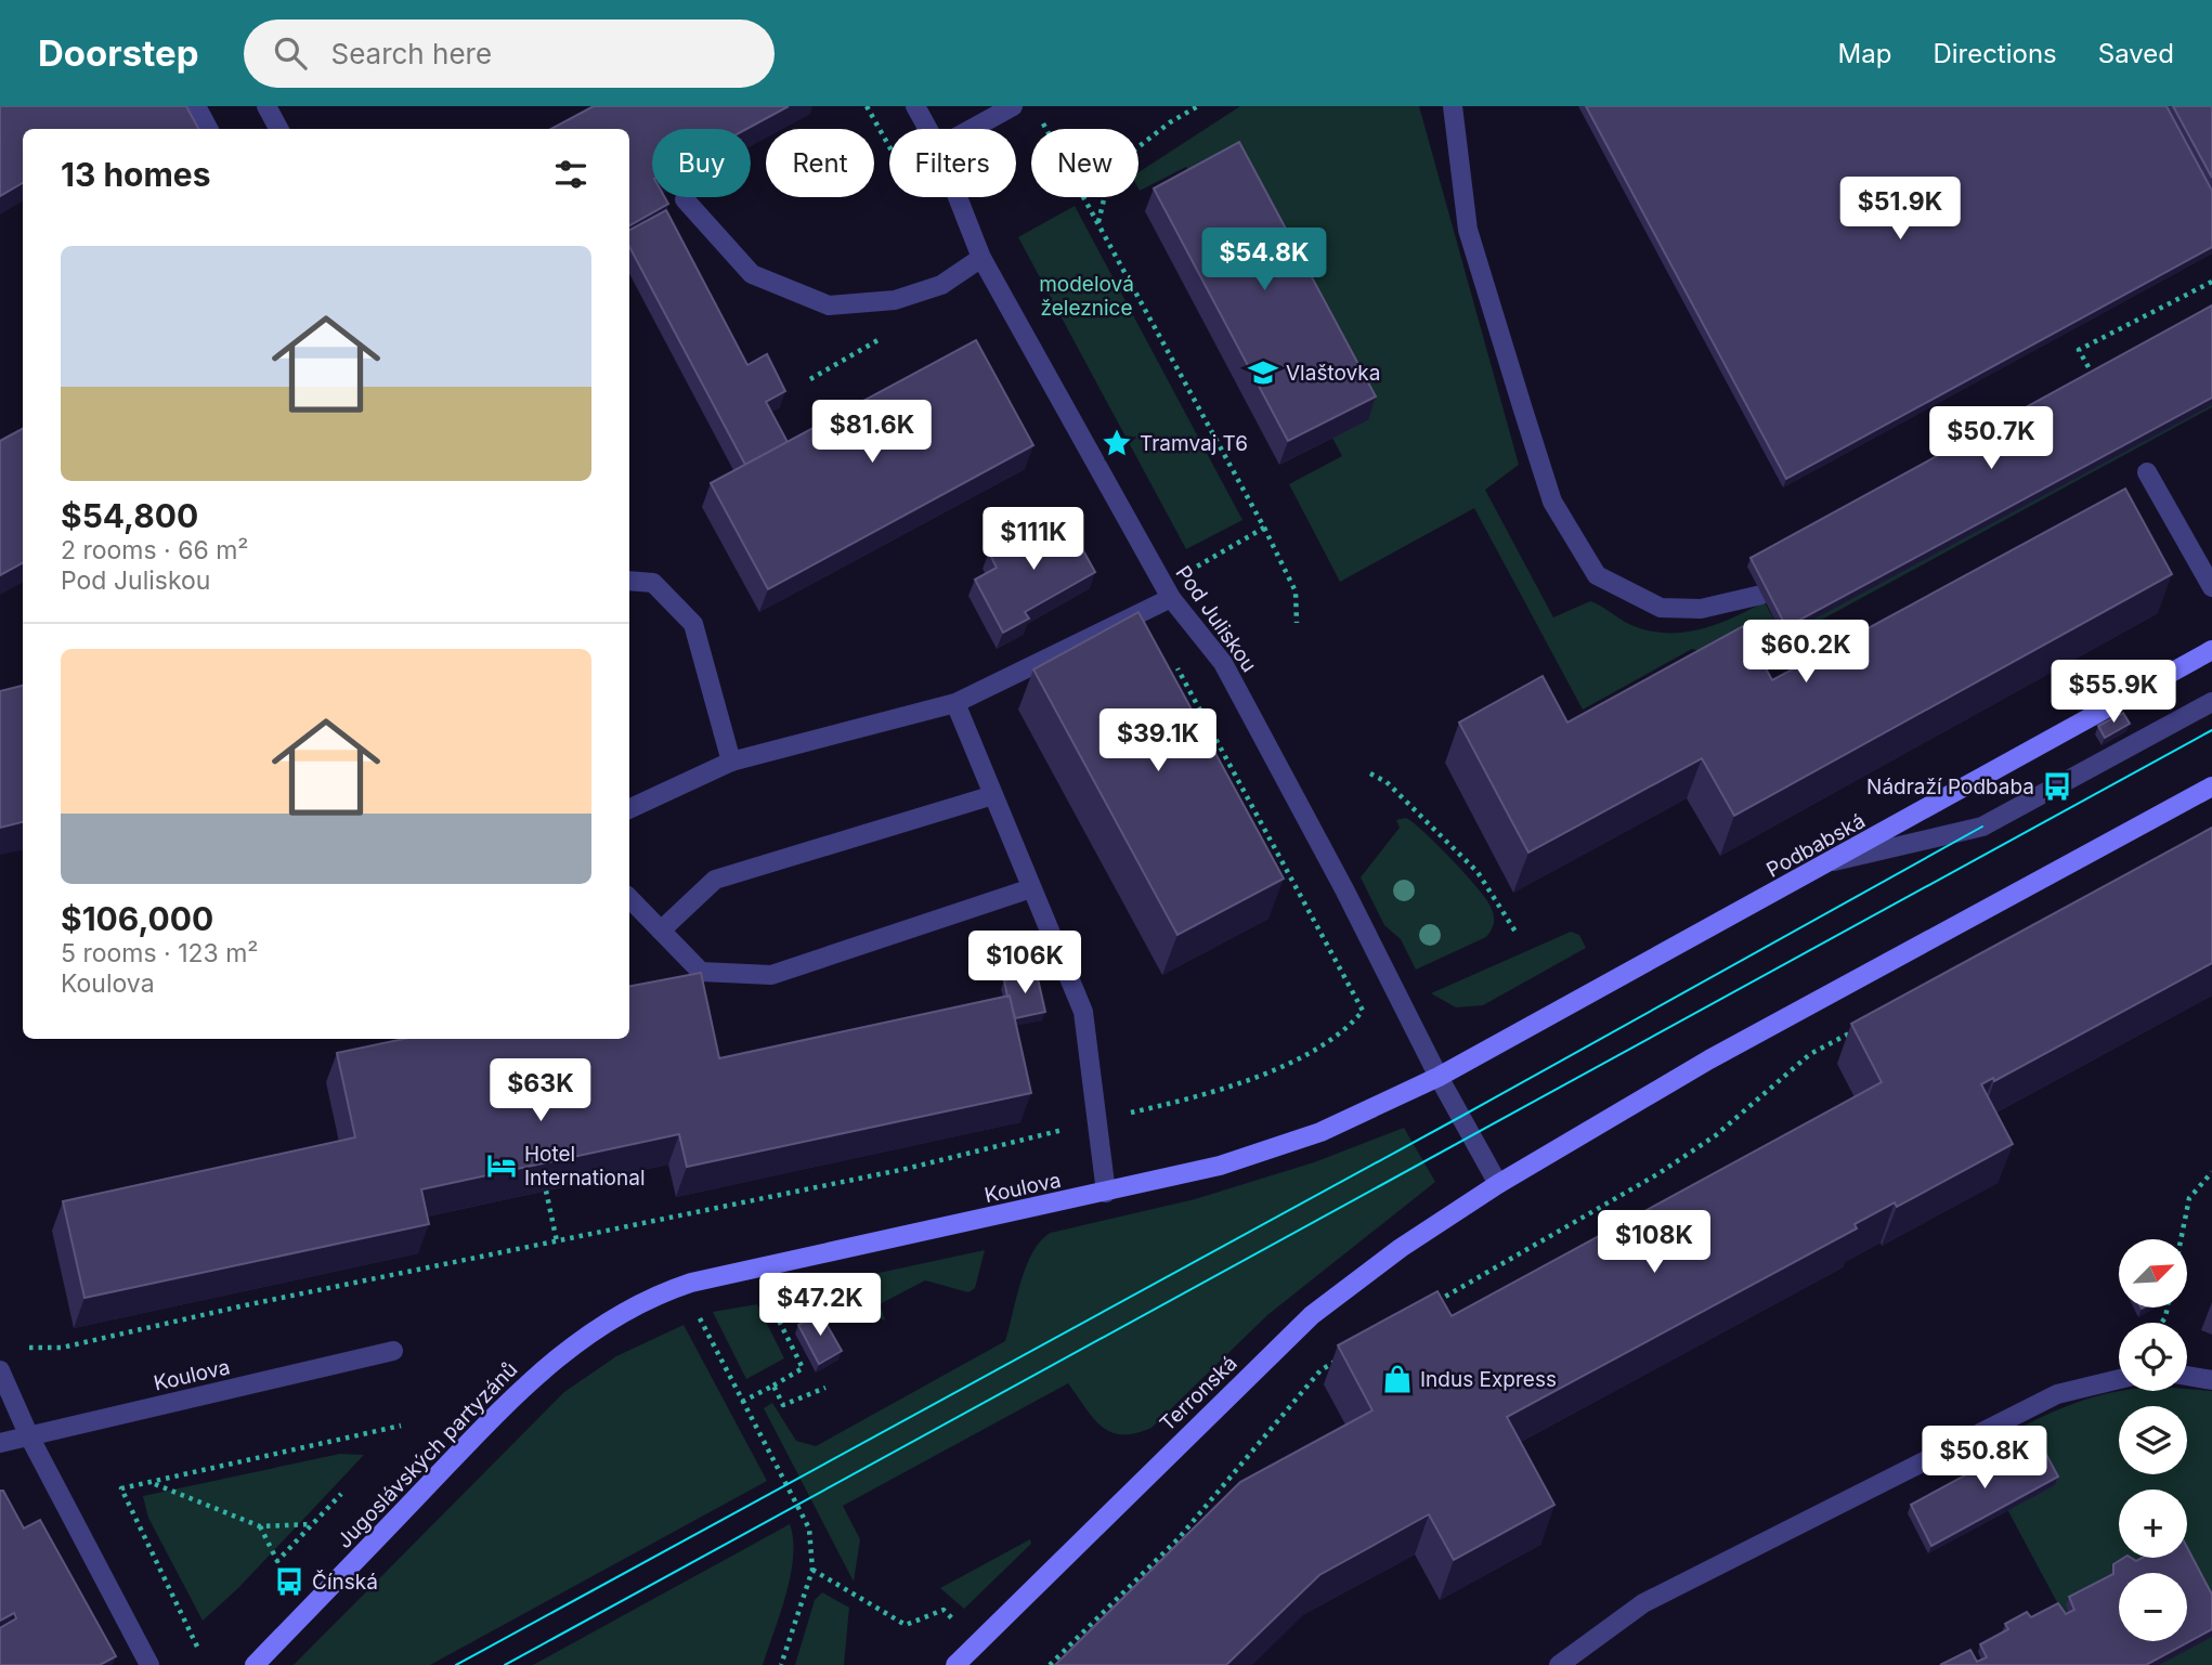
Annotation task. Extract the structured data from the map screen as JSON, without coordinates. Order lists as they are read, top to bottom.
{
  "streets": {
    "main road": [
      "Podbabská",
      "Koulova",
      "Terronská",
      "Jugoslávských partyzánů"
    ],
    "street": ["Pod Juliskou"]
  },
  "crossings": [
    ["Pod Juliskou", "Podbabská"],
    ["Pod Juliskou", "Koulova"],
    ["Pod Juliskou", "Terronská"],
    ["Podbabská", "Koulova"],
    ["Koulova", "Jugoslávských partyzánů"]
  ],
  "parks": ["modelová železnice"],
  "places": {
    "school or university": ["Vlaštovka"],
    "place": ["Tramvaj T6"],
    "bus stop": ["Nádraží Podbaba", "Čínská"],
    "hotel": ["Hotel International"],
    "shop": ["Indus Express"]
  },
  "north": "top right",
  "page": {
    "header": "Doorstep",
    "search": "Search here",
    "nav": ["Map", "Directions", "Saved"],
    "chip": [
      "Buy",
      "Rent",
      "Filters",
      "New"
    ],
    "heading": "13 homes",
    "price": [
      "$51.9K",
      "$54.8K",
      "$81.6K",
      "$50.7K",
      "$111K",
      "$60.2K",
      "$55.9K",
      "$39.1K",
      "$106K",
      "$63K",
      "$108K",
      "$47.2K",
      "$50.8K"
    ],
    "list": [
      {
        "name": "$54,800",
        "note": "2 rooms · 66 m² · Pod Juliskou"
      },
      {
        "name": "$106,000",
        "note": "5 rooms · 123 m² · Koulova"
      }
    ],
    "map_buttons": ["+", "−"]
  }
}
